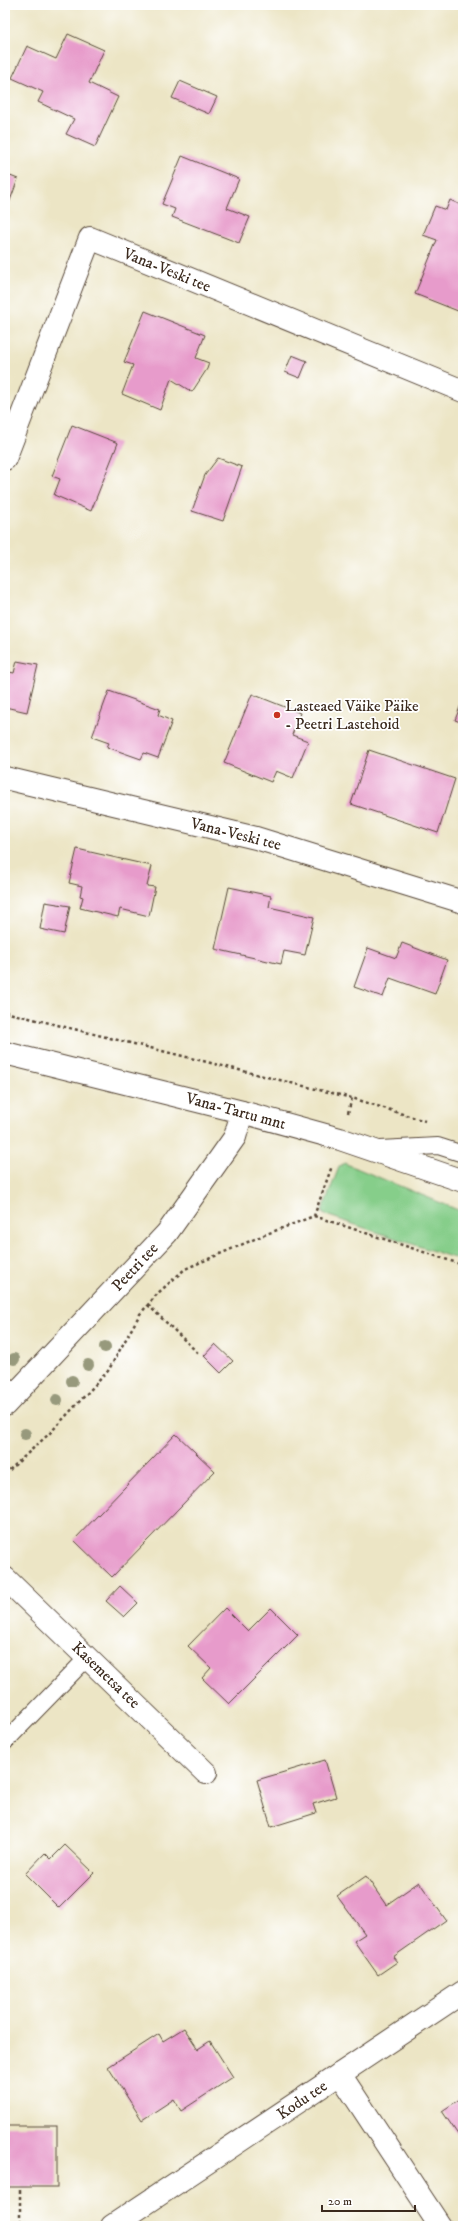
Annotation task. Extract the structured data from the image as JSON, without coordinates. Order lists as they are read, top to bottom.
{
  "streets": {
    "street": [
      "Vana-Veski tee",
      "Vana-Tartu mnt",
      "Peetri tee",
      "Kasemetsa tee",
      "Kodu tee"
    ]
  },
  "crossings": [
    ["Vana-Tartu mnt", "Peetri tee"]
  ],
  "places": ["Lasteaed Väike Päike - Peetri Lastehoid"],
  "scale_bar": "20 m"
}
